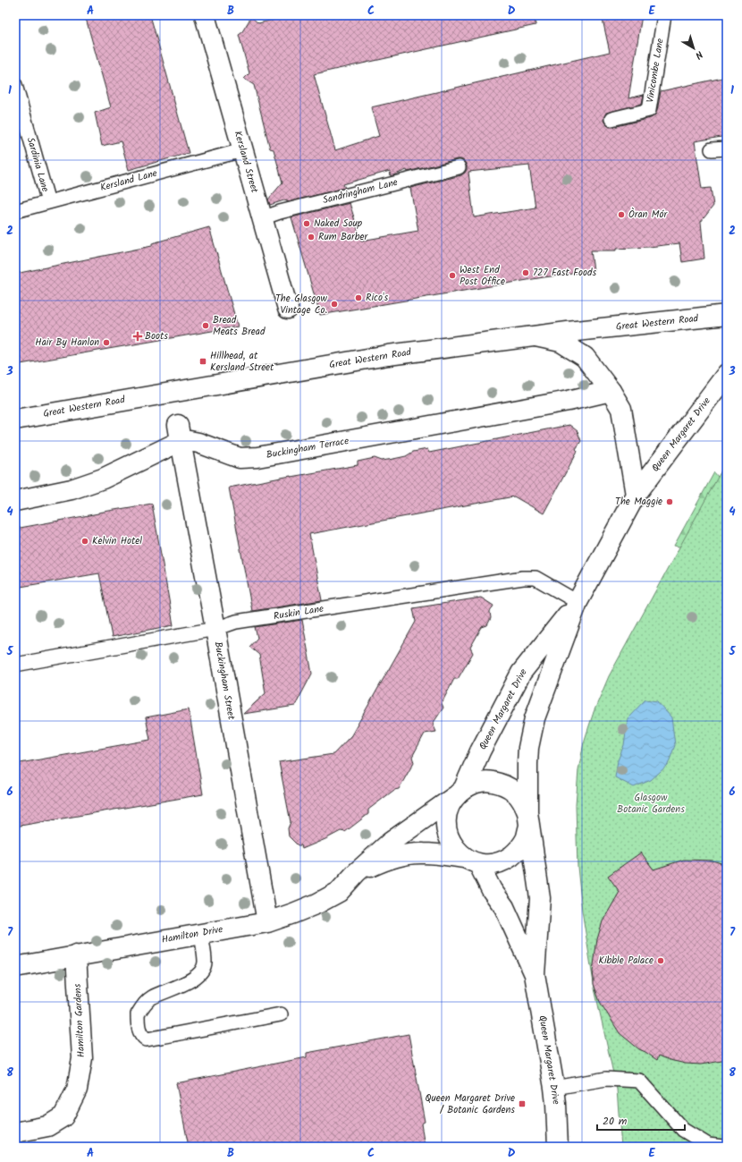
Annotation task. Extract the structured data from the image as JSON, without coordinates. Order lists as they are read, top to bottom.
{
  "streets": {
    "main road": [
      "Kersland Street",
      "Great Western Road",
      "Queen Margaret Drive",
      "Buckingham Terrace",
      "Buckingham Street",
      "Hamilton Drive",
      "Hamilton Gardens"
    ],
    "lane": [
      "Vinicombe Lane",
      "Sardinia Lane",
      "Kersland Lane",
      "Sandringham Lane",
      "Ruskin Lane"
    ]
  },
  "crossings": [
    ["Kersland Street", "Kersland Lane"],
    ["Kersland Street", "Sandringham Lane"],
    ["Sardinia Lane", "Kersland Lane"],
    ["Queen Margaret Drive", "Ruskin Lane"],
    ["Queen Margaret Drive", "Hamilton Drive"],
    ["Buckingham Terrace", "Buckingham Street"],
    ["Ruskin Lane", "Buckingham Street"],
    ["Buckingham Street", "Hamilton Drive"],
    ["Hamilton Drive", "Hamilton Gardens"]
  ],
  "parks": ["Glasgow Botanic Gardens"],
  "places": {
    "other": [
      "Òran Mór",
      "Naked Soup",
      "Rum Barber",
      "727 Fast Foods",
      "West End Post Office",
      "Rico's",
      "The Glasgow Vintage Co.",
      "Bread Meats Bread",
      "Hair By Hanlon",
      "The Maggie",
      "Kelvin Hotel",
      "Kibble Palace"
    ],
    "health": ["Boots"],
    "transit": ["Hillhead, at Kersland Street", "Queen Margaret Drive / Botanic Gardens"]
  },
  "scale_bar": "20 m",
  "north": "bottom right",
  "grid": {
    "columns": [
      "A",
      "B",
      "C",
      "D",
      "E"
    ],
    "rows": [
      "1",
      "2",
      "3",
      "4",
      "5",
      "6",
      "7",
      "8"
    ]
  }
}
